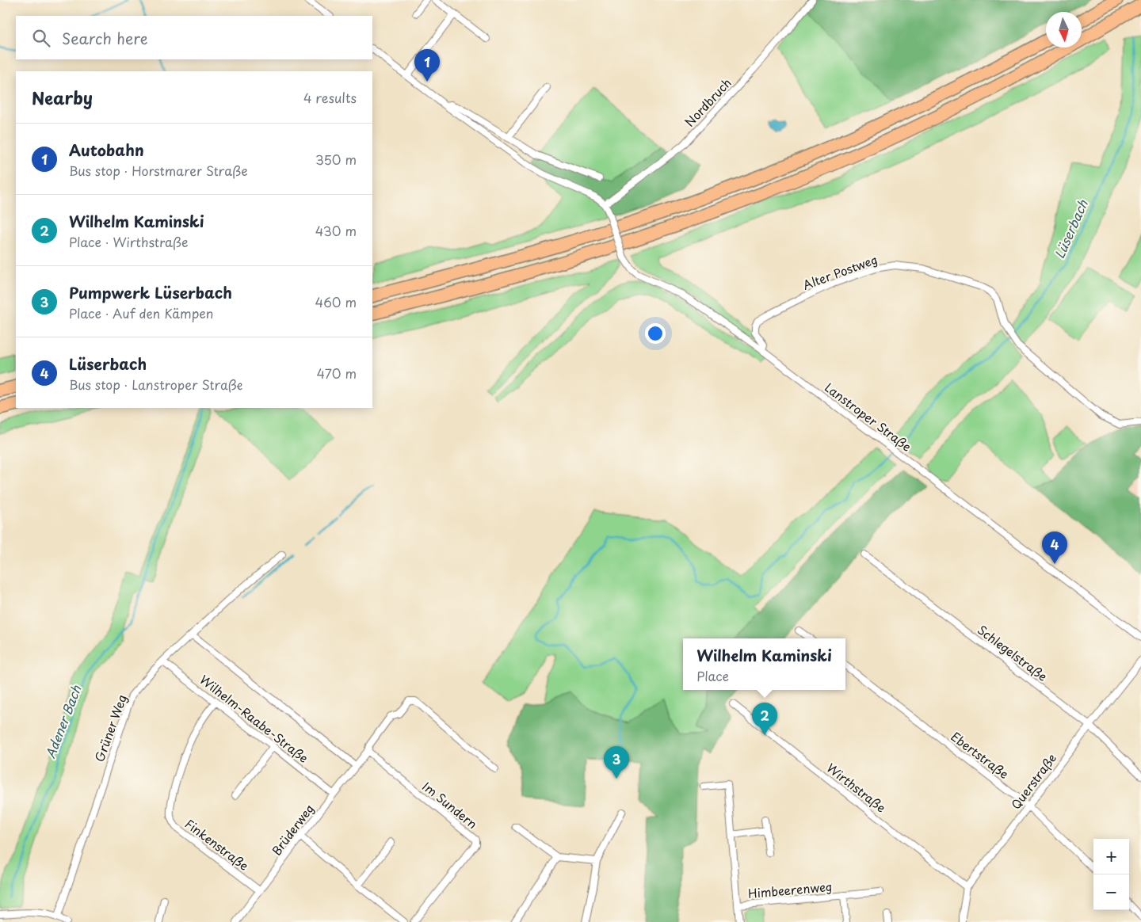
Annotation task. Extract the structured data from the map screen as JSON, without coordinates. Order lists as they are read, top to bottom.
{
  "streets": {
    "street": [
      "Nordbruch",
      "Alter Postweg",
      "Lanstroper Straße",
      "Schlegelstraße",
      "Wilhelm-Raabe-Straße",
      "Grüner Weg",
      "Ebertstraße",
      "Querstraße",
      "Wirthstraße",
      "Im Sundern",
      "Brüderweg",
      "Finkenstraße",
      "Himbeerenweg"
    ]
  },
  "crossings": [
    ["Nordbruch", "Lanstroper Straße"],
    ["Alter Postweg", "Lanstroper Straße"],
    ["Schlegelstraße", "Querstraße"],
    ["Wilhelm-Raabe-Straße", "Grüner Weg"],
    ["Wilhelm-Raabe-Straße", "Brüderweg"],
    ["Wilhelm-Raabe-Straße", "Finkenstraße"],
    ["Ebertstraße", "Querstraße"],
    ["Querstraße", "Wirthstraße"],
    ["Im Sundern", "Brüderweg"],
    ["Brüderweg", "Finkenstraße"]
  ],
  "water": ["Lüserbach", "Adener Bach"],
  "north": "bottom",
  "page": {
    "search": "Search here",
    "pins": [
      "1",
      "4",
      "2",
      "3"
    ],
    "heading": ["Nearby", "4 results"],
    "list": [
      {
        "mark": "1",
        "name": "Autobahn",
        "note": "Bus stop · Horstmarer Straße",
        "value": "350 m"
      },
      {
        "mark": "2",
        "name": "Wilhelm Kaminski",
        "note": "Place · Wirthstraße",
        "value": "430 m"
      },
      {
        "mark": "3",
        "name": "Pumpwerk Lüserbach",
        "note": "Place · Auf den Kämpen",
        "value": "460 m"
      },
      {
        "mark": "4",
        "name": "Lüserbach",
        "note": "Bus stop · Lanstroper Straße",
        "value": "470 m"
      }
    ],
    "popup": ["Wilhelm Kaminski", "Place"],
    "map_buttons": ["+", "−"]
  }
}
